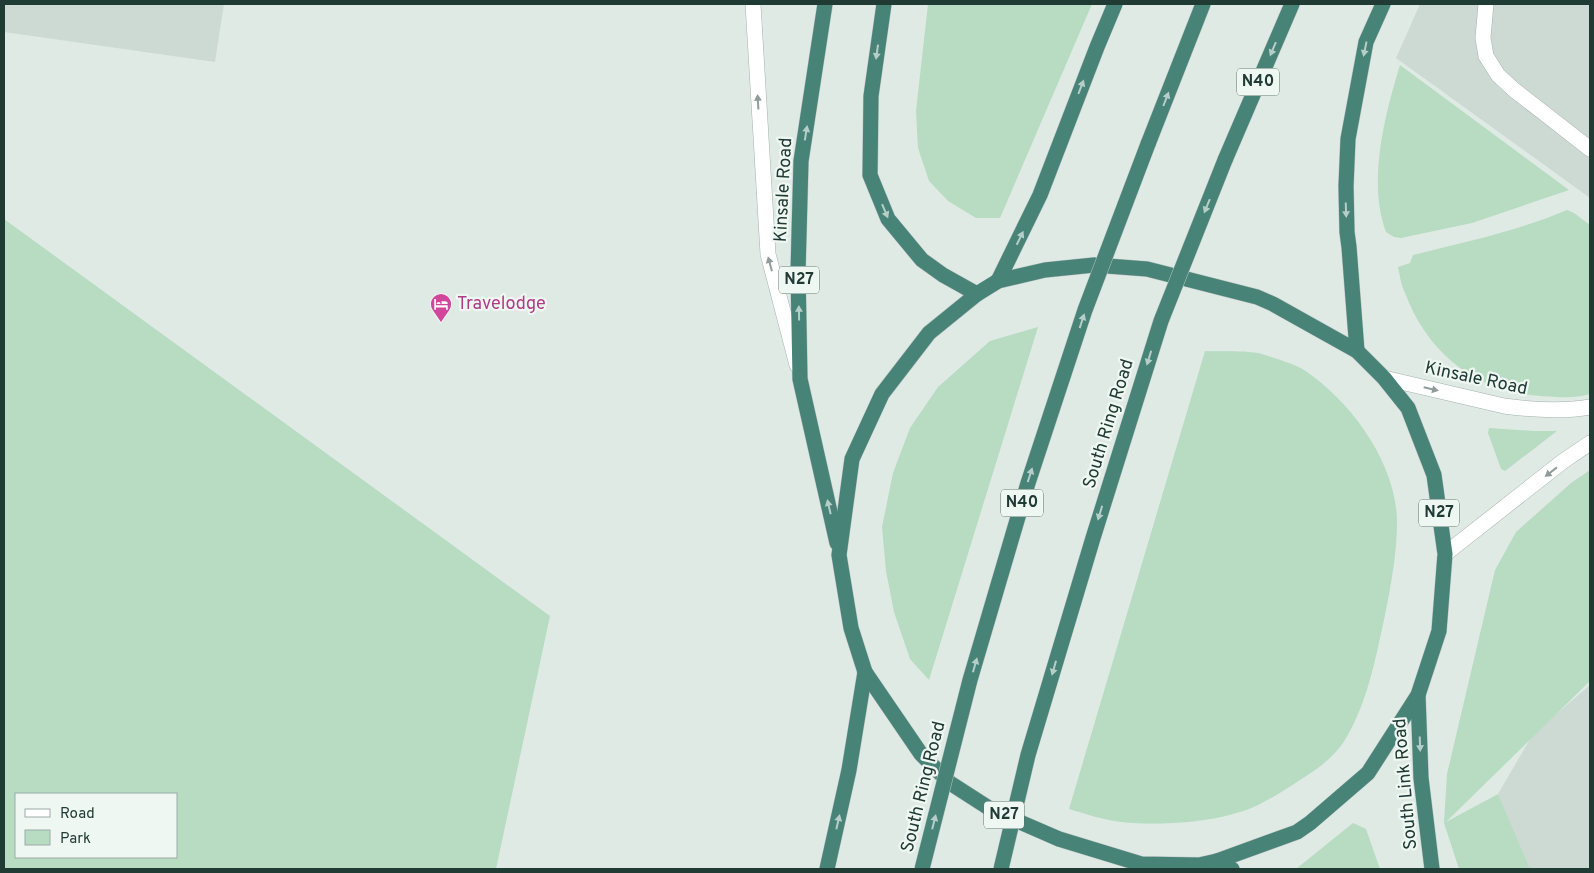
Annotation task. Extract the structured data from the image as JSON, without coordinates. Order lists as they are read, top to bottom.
{
  "streets": {
    "highway": [
      "N40",
      "Kinsale Road",
      "N27",
      "South Ring Road",
      "South Link Road"
    ]
  },
  "crossings": [
    ["Kinsale Road", "N27"],
    ["N27", "South Link Road"]
  ],
  "one_way": ["South Link Road"],
  "places": {
    "hotel": ["Travelodge"]
  },
  "legend": ["Road", "Park"]
}
